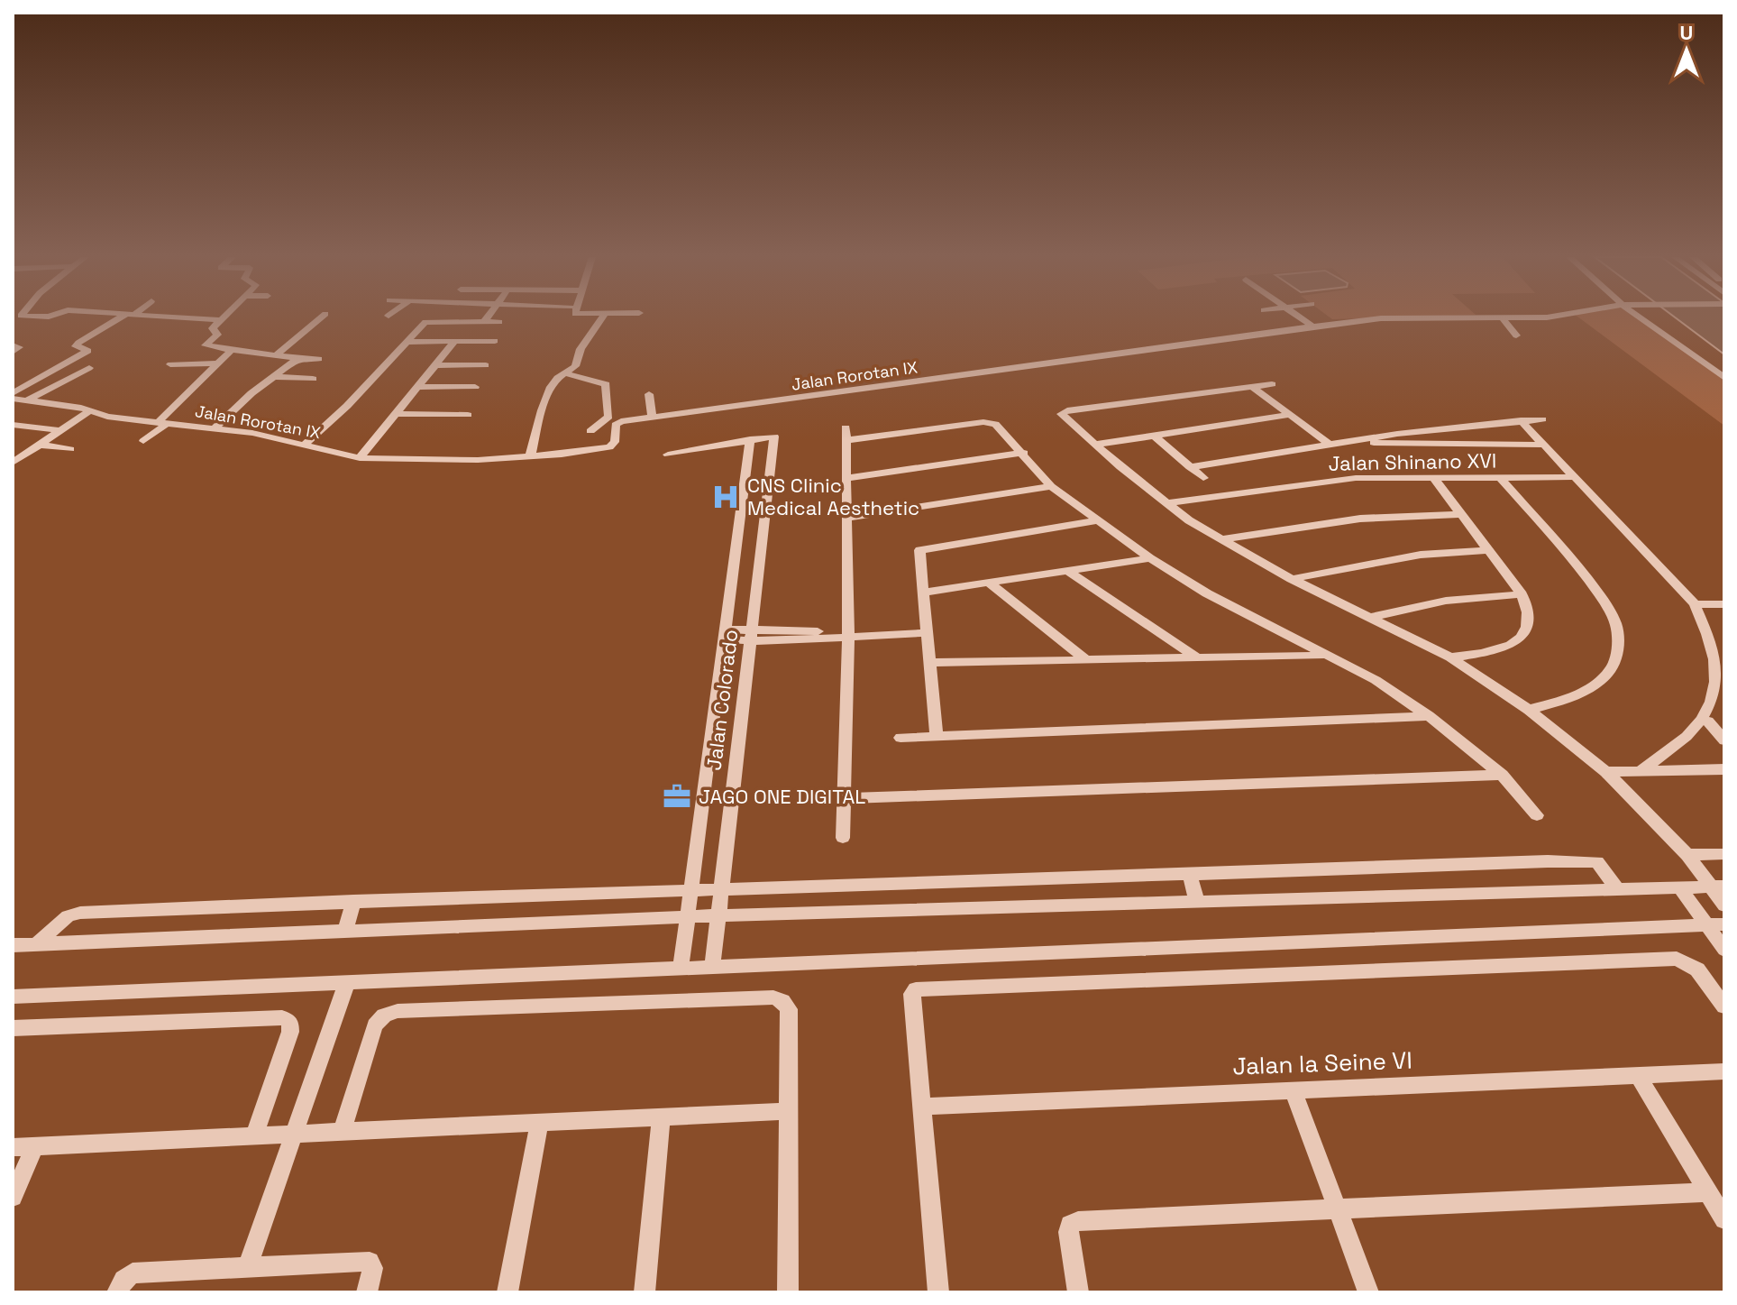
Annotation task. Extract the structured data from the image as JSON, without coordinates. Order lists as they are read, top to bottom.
{
  "streets": {
    "street": [
      "Jalan Rorotan IX",
      "Jalan Shinano XVI",
      "Jalan Colorado",
      "Jalan la Seine VI"
    ]
  },
  "places": {
    "hospital": ["CNS Clinic Medical Aesthetic"],
    "office": ["JAGO ONE DIGITAL"]
  },
  "north": "top"
}
